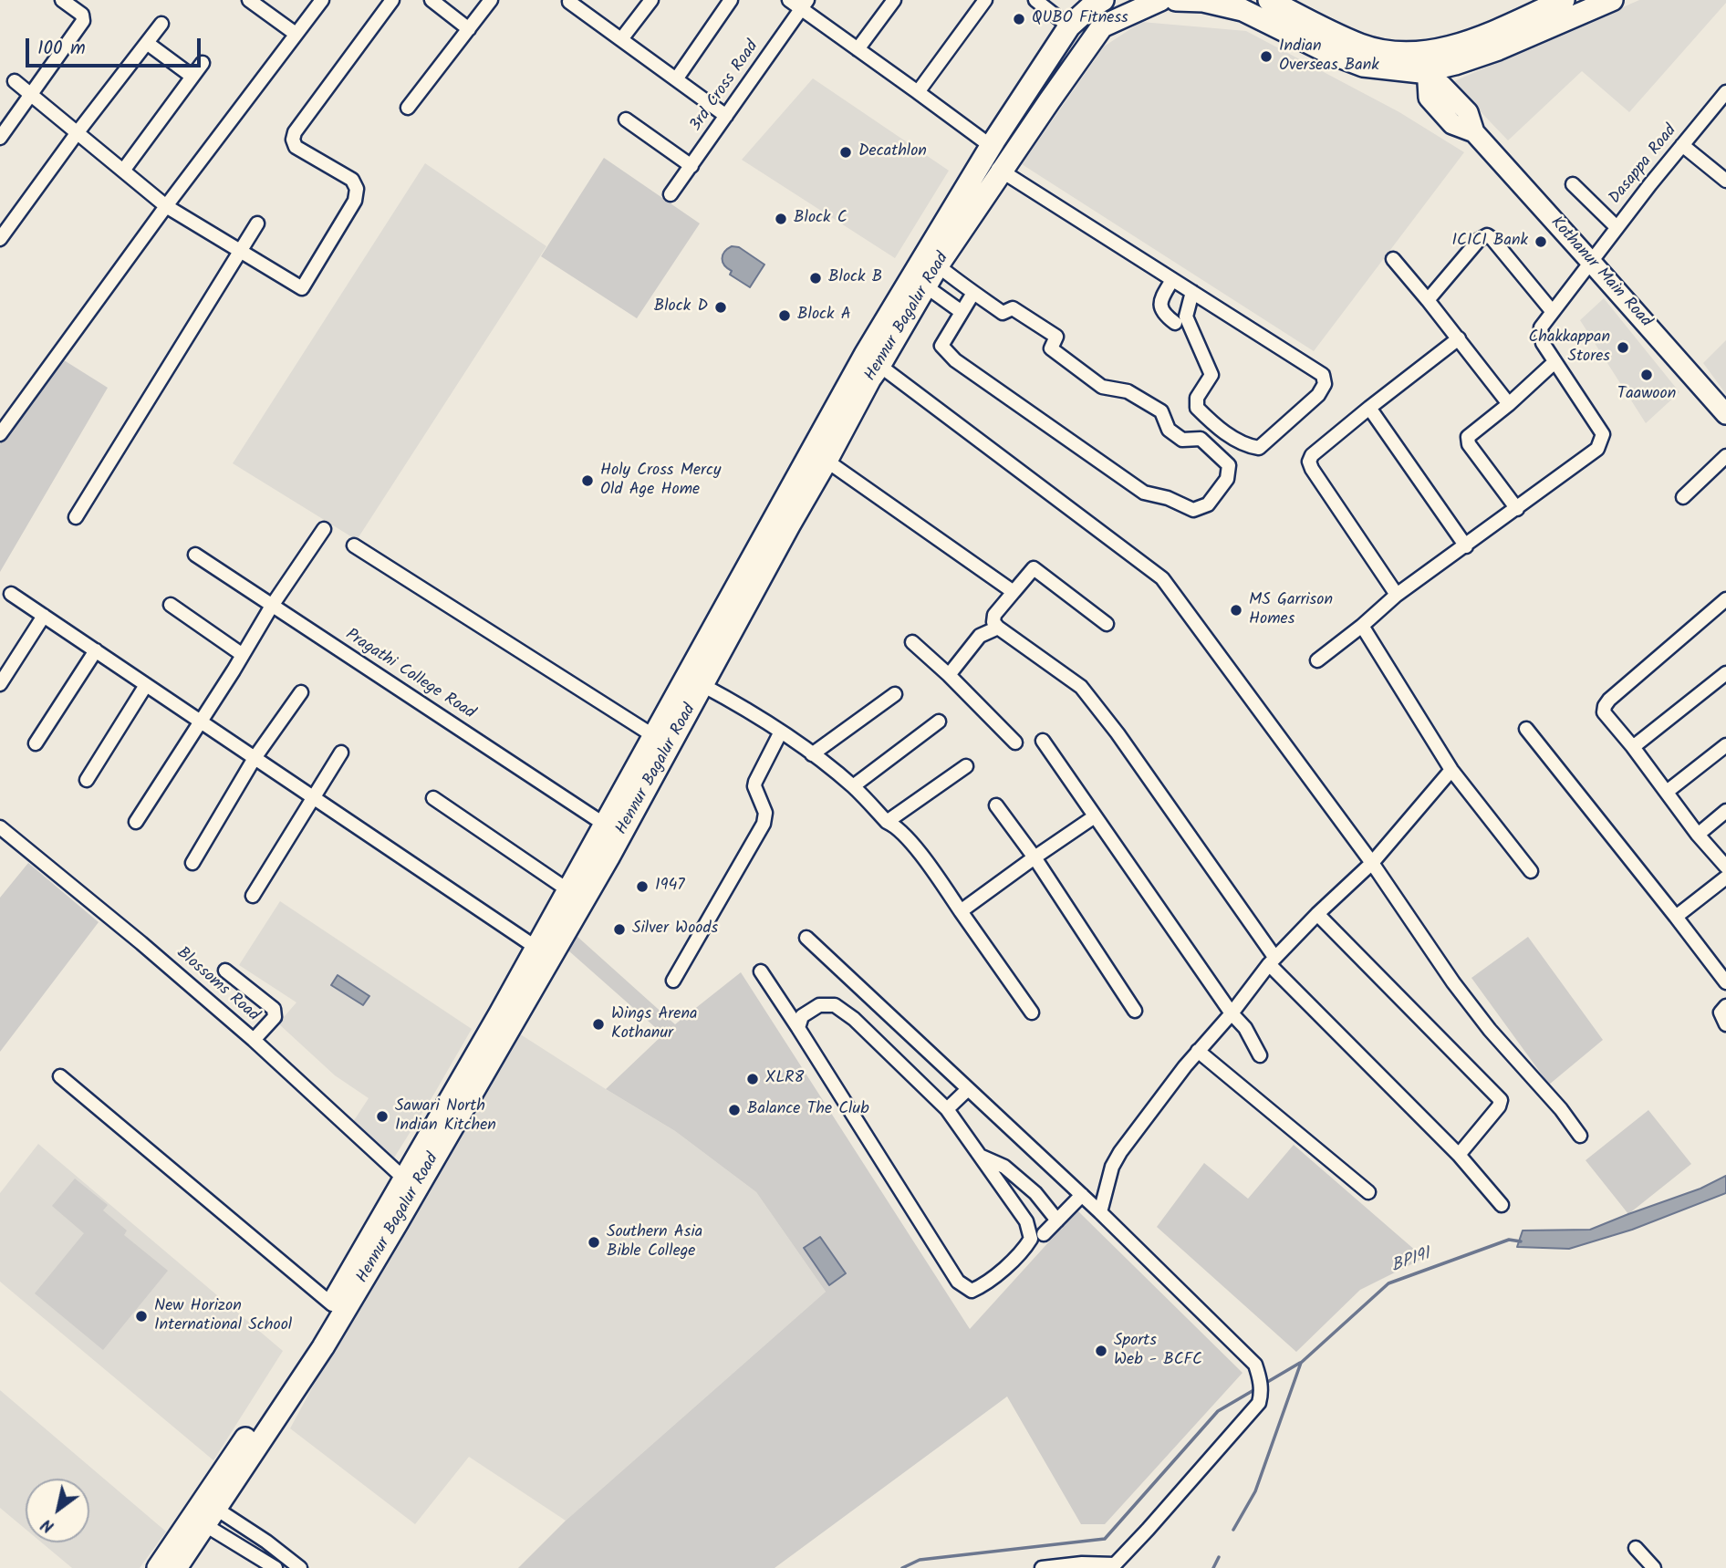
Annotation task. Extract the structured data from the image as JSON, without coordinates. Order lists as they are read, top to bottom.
{
  "streets": {
    "main road": ["Kothanur Main Road", "Hennur Bagalur Road"],
    "street": [
      "3rd Cross Road",
      "Dasappa Road",
      "Pragathi College Road",
      "Blossoms Road"
    ]
  },
  "crossings": [
    ["Dasappa Road", "Kothanur Main Road"],
    ["Hennur Bagalur Road", "Pragathi College Road"],
    ["Hennur Bagalur Road", "Blossoms Road"]
  ],
  "water": ["BP191"],
  "places": [
    "QUBO Fitness",
    "Indian Overseas Bank",
    "Decathlon",
    "Block C",
    "ICICI Bank",
    "Block B",
    "Block D",
    "Block A",
    "Chakkappan Stores",
    "Taawoon",
    "Holy Cross Mercy Old Age Home",
    "MS Garrison Homes",
    "1947",
    "Silver Woods",
    "Wings Arena Kothanur",
    "XLR8",
    "Balance The Club",
    "Sawari North Indian Kitchen",
    "Southern Asia Bible College",
    "New Horizon International School",
    "Sports Web - BCFC"
  ],
  "scale_bar": "100 m",
  "north": "bottom left"
}
